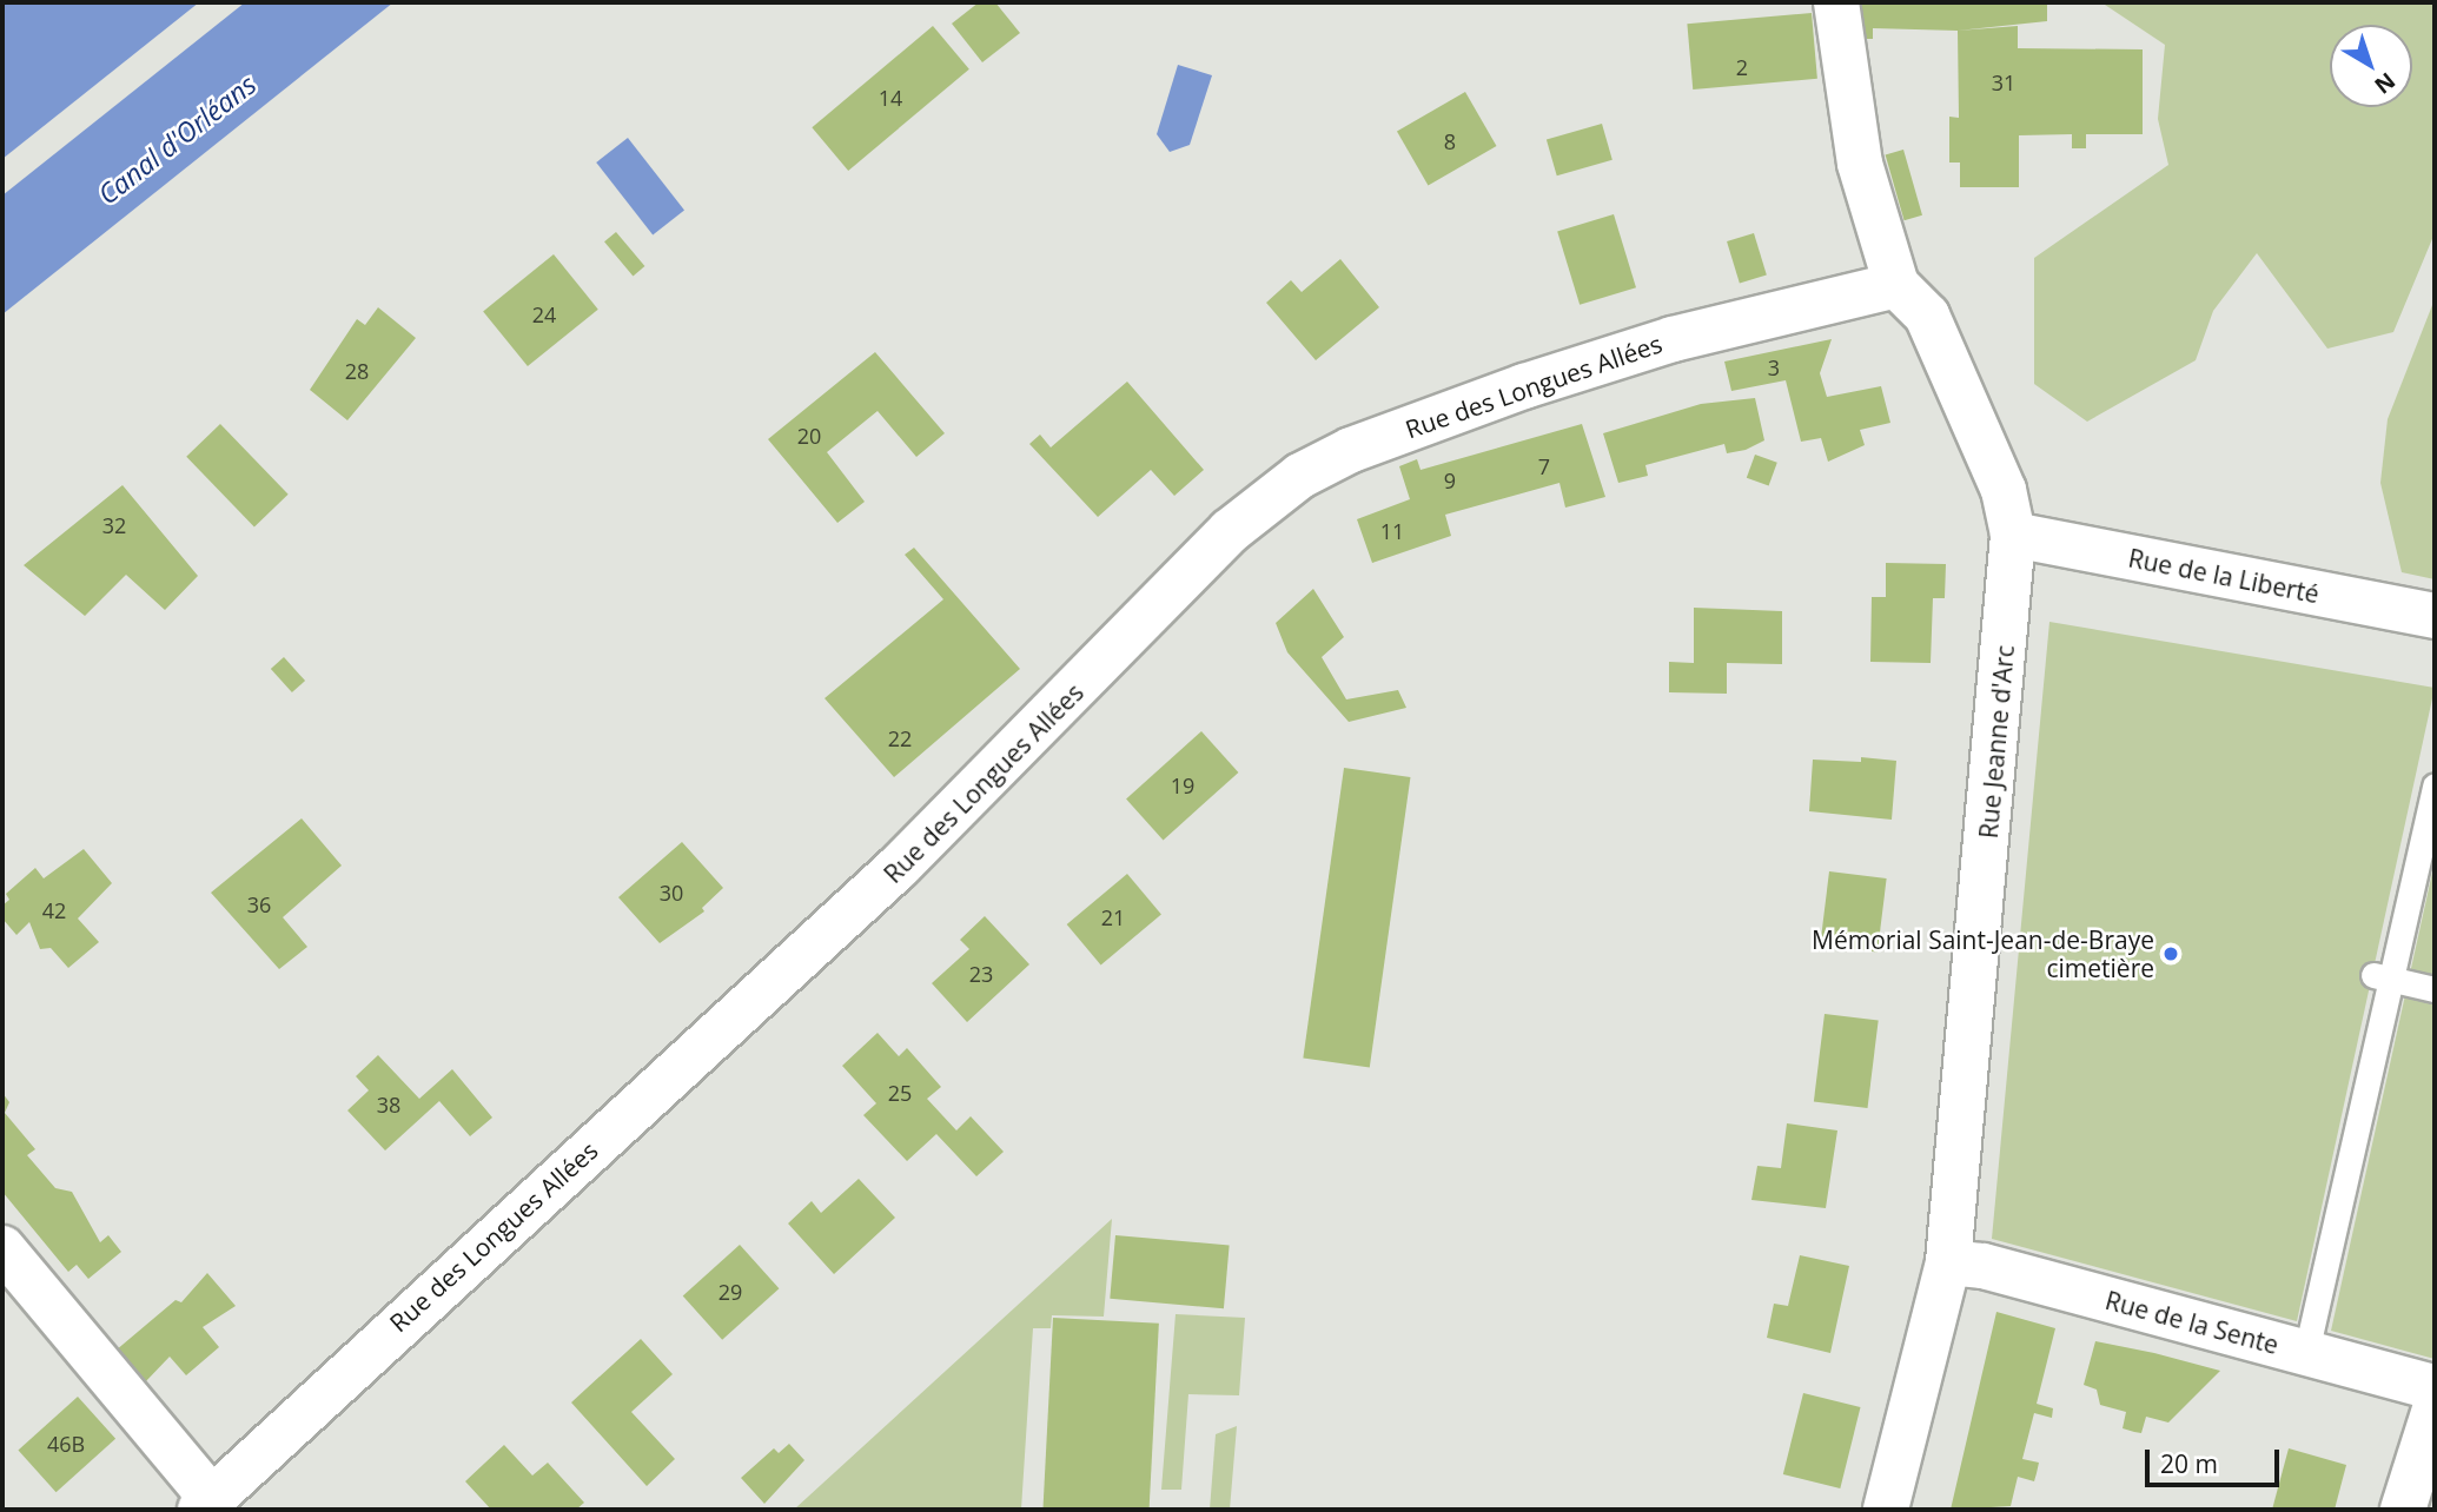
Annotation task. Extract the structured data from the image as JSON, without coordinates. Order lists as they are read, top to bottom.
{
  "streets": {
    "street": [
      "Rue des Longues Allées",
      "Rue de la Liberté",
      "Rue Jeanne d'Arc",
      "Rue de la Sente"
    ]
  },
  "crossings": [
    ["Rue des Longues Allées", "Rue Jeanne d'Arc"],
    ["Rue de la Liberté", "Rue Jeanne d'Arc"],
    ["Rue Jeanne d'Arc", "Rue de la Sente"]
  ],
  "water": ["Canal d'Orléans"],
  "places": ["Mémorial Saint-Jean-de-Braye cimetière"],
  "house_numbers": [
    "2",
    "31",
    "14",
    "8",
    "24",
    "3",
    "28",
    "20",
    "7",
    "9",
    "32",
    "11",
    "22",
    "19",
    "30",
    "36",
    "42",
    "21",
    "23",
    "25",
    "38",
    "29",
    "46B"
  ],
  "scale_bar": "20 m",
  "north": "bottom right"
}
